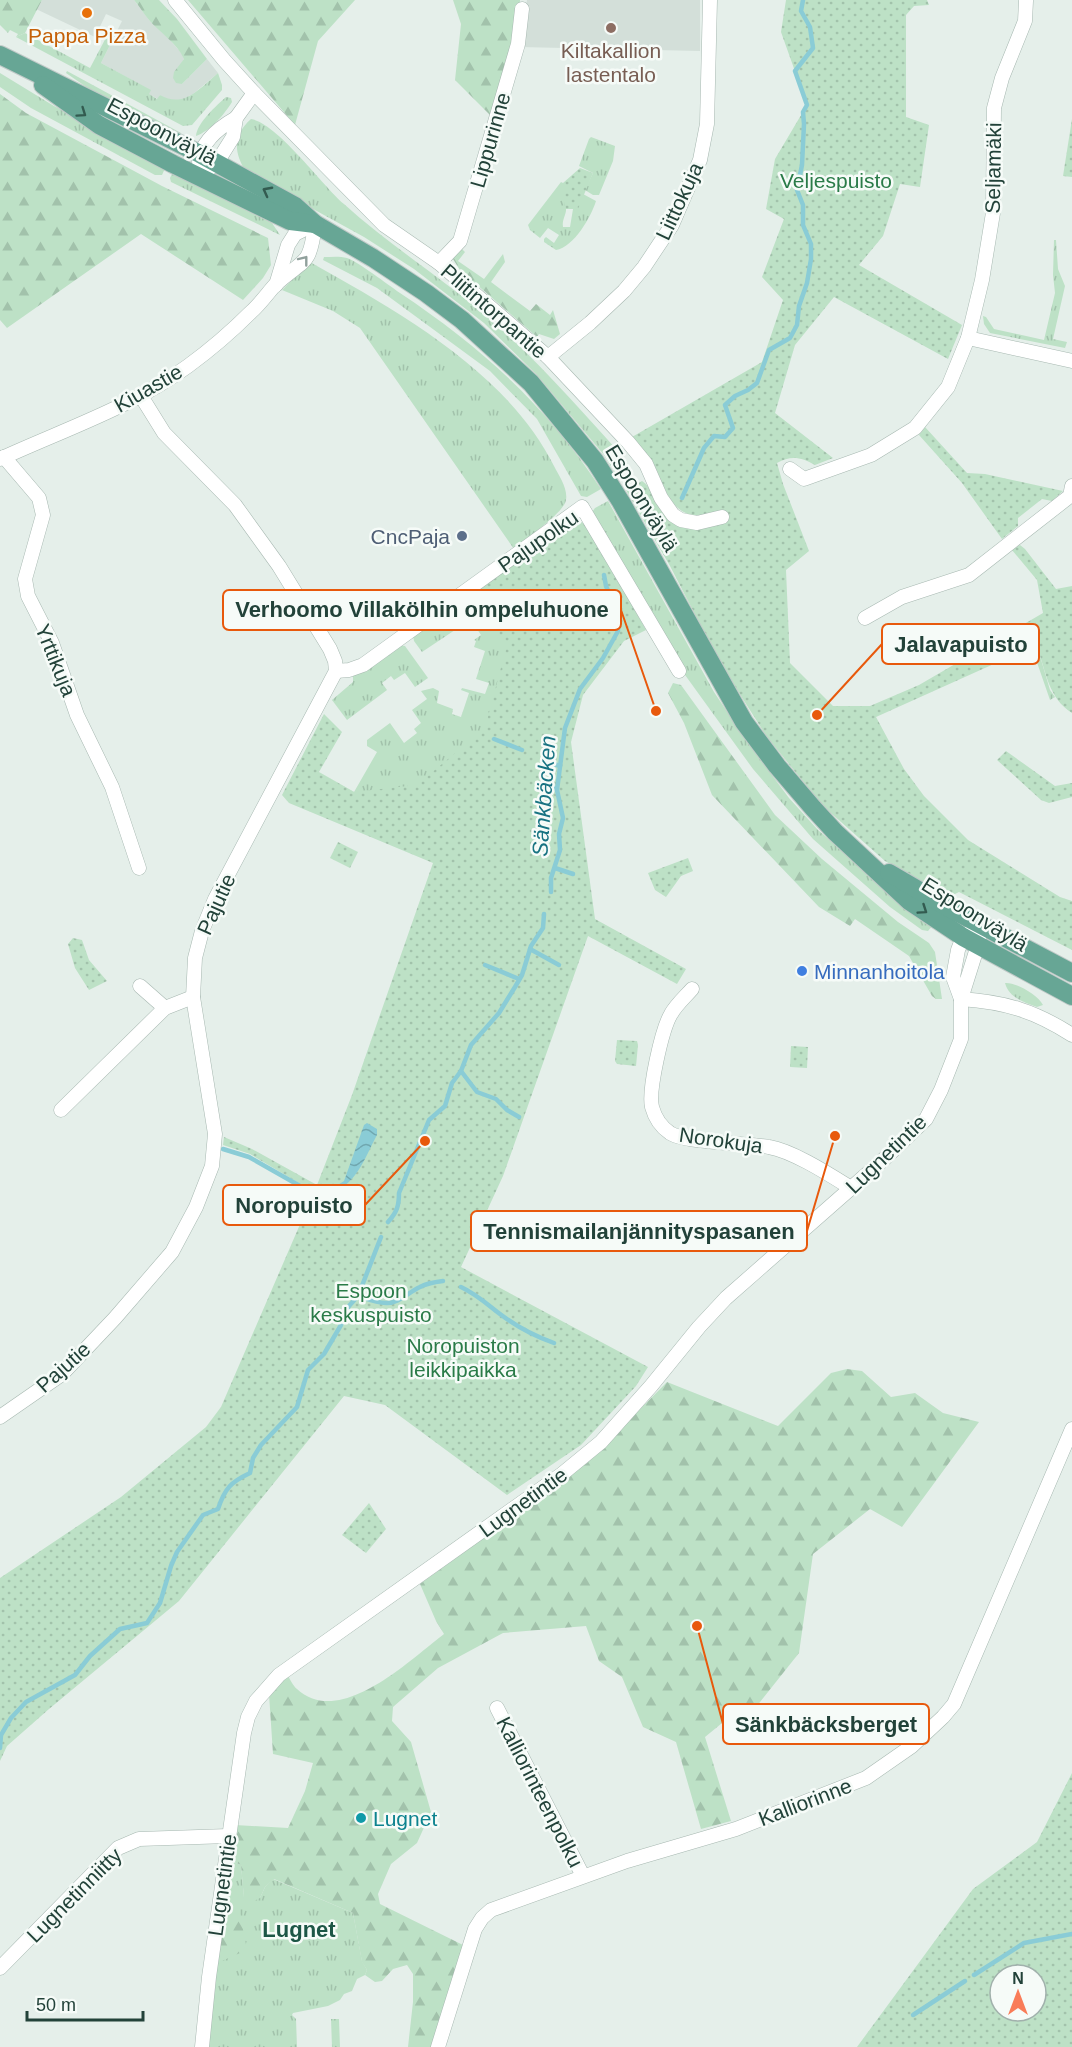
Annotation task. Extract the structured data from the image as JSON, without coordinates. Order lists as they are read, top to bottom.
{
  "streets": {
    "main road": ["Espoonväylä"],
    "street": [
      "Lippurinne",
      "Seljamäki",
      "Liittokuja",
      "Pliitintorpantie",
      "Kiuastie",
      "Pajupolku",
      "Yrttikuja",
      "Pajutie",
      "Norokuja",
      "Lugnetintie",
      "Kalliorinteenpolku",
      "Kalliorinne",
      "Lugnetinniitty"
    ]
  },
  "crossings": [
    ["Espoonväylä", "Kiuastie"],
    ["Espoonväylä", "Lugnetintie"],
    ["Lippurinne", "Pliitintorpantie"],
    ["Liittokuja", "Pliitintorpantie"],
    ["Kiuastie", "Yrttikuja"],
    ["Pajupolku", "Pajutie"],
    ["Norokuja", "Lugnetintie"],
    ["Lugnetintie", "Lugnetinniitty"],
    ["Kalliorinteenpolku", "Kalliorinne"]
  ],
  "districts": ["Lugnet"],
  "water": ["Sänkbäcken"],
  "parks": ["Veljespuisto", "Espoon keskuspuisto", "Noropuiston leikkipaikka"],
  "places": [
    "Pappa Pizza",
    "Kiltakallion lastentalo",
    "CncPaja",
    "Verhoomo Villakölhin ompeluhuone",
    "Jalavapuisto",
    "Minnanhoitola",
    "Tennismailanjännityspasanen",
    "Noropuisto",
    "Sänkbäcksberget",
    "Lugnet"
  ],
  "scale_bar": "50 m",
  "north": "top"
}
